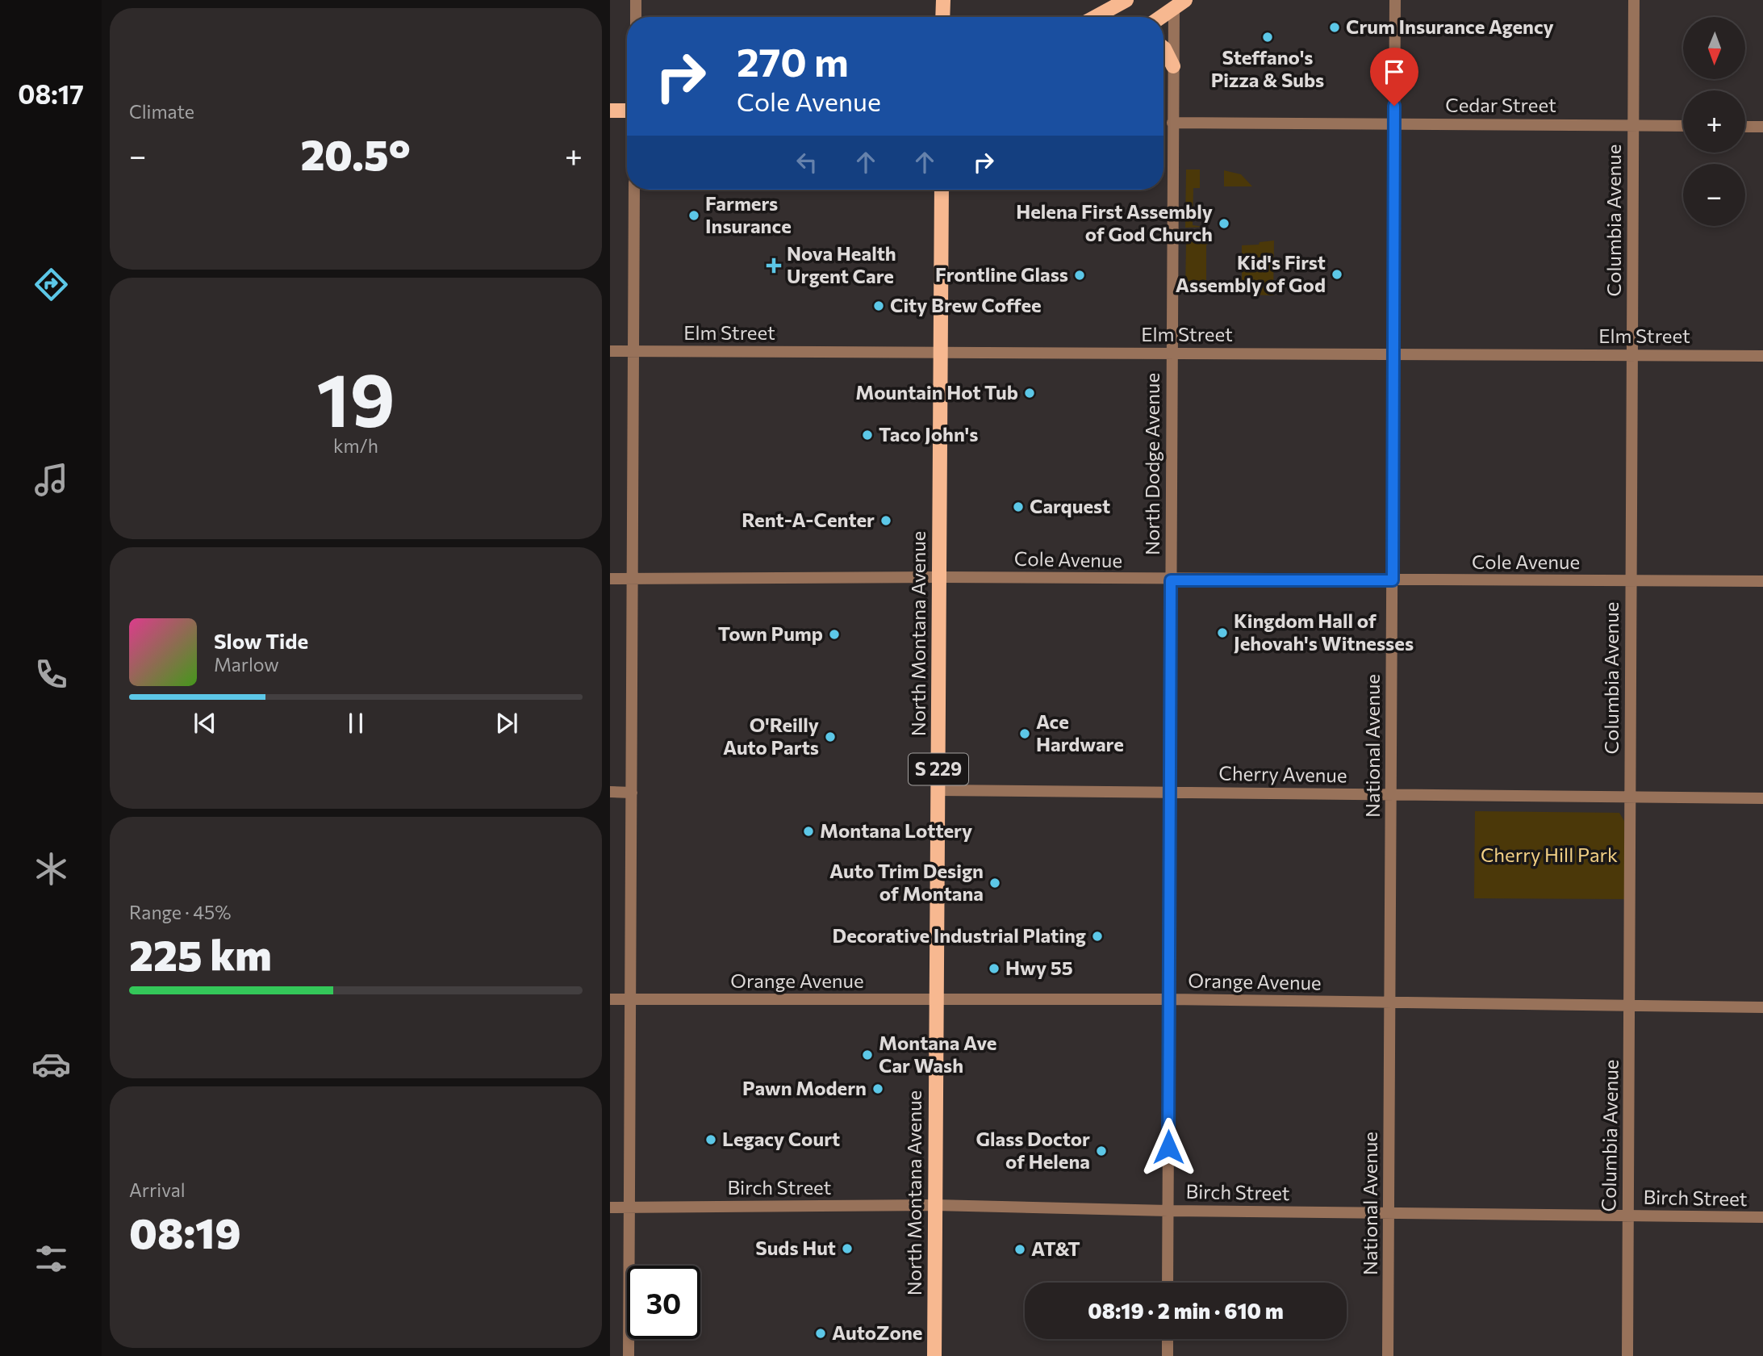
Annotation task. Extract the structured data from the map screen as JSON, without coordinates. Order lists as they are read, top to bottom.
{
  "streets": {
    "main road": ["North Montana Avenue", "S 229"],
    "street": [
      "Cedar Street",
      "Columbia Avenue",
      "Elm Street",
      "North Dodge Avenue",
      "Cole Avenue",
      "National Avenue",
      "Cherry Avenue",
      "Orange Avenue",
      "Birch Street"
    ]
  },
  "crossings": [
    ["Cedar Street", "Columbia Avenue"],
    ["Cedar Street", "North Dodge Avenue"],
    ["Cedar Street", "National Avenue"],
    ["Columbia Avenue", "Elm Street"],
    ["Columbia Avenue", "Cole Avenue"],
    ["Columbia Avenue", "Cherry Avenue"],
    ["Columbia Avenue", "Orange Avenue"],
    ["Columbia Avenue", "Birch Street"],
    ["Elm Street", "North Dodge Avenue"],
    ["Elm Street", "North Montana Avenue"],
    ["Elm Street", "National Avenue"],
    ["North Dodge Avenue", "Cole Avenue"],
    ["North Dodge Avenue", "Cherry Avenue"],
    ["North Dodge Avenue", "Orange Avenue"],
    ["North Dodge Avenue", "Birch Street"],
    ["Cole Avenue", "North Montana Avenue"],
    ["Cole Avenue", "National Avenue"],
    ["North Montana Avenue", "Cherry Avenue"],
    ["North Montana Avenue", "Orange Avenue"],
    ["North Montana Avenue", "Birch Street"],
    ["National Avenue", "Cherry Avenue"],
    ["National Avenue", "Orange Avenue"],
    ["National Avenue", "Birch Street"]
  ],
  "parks": ["Cherry Hill Park"],
  "places": {
    "other": [
      "Crum Insurance Agency",
      "Steffano's Pizza & Subs",
      "Farmers Insurance",
      "Helena First Assembly of God Church",
      "Kid's First Assembly of God",
      "Frontline Glass",
      "City Brew Coffee",
      "Mountain Hot Tub",
      "Taco John's",
      "Carquest",
      "Rent-A-Center",
      "Kingdom Hall of Jehovah's Witnesses",
      "Town Pump",
      "Ace Hardware",
      "O'Reilly Auto Parts",
      "Montana Lottery",
      "Auto Trim Design of Montana",
      "Decorative Industrial Plating",
      "Hwy 55",
      "Montana Ave Car Wash",
      "Pawn Modern",
      "Legacy Court",
      "Glass Doctor of Helena",
      "Suds Hut",
      "AT&T",
      "AutoZone"
    ],
    "health": ["Nova Health Urgent Care"]
  },
  "north": "bottom",
  "page": {
    "tabs": "08:17",
    "tile": [
      "Climate",
      ["19", "km/h"],
      ["Range · 45%", "225 km"],
      ["Arrival", "08:19"]
    ],
    "map_buttons": ["+", "−"],
    "turn": ["270 m", "Cole Avenue"],
    "heat": ["−", "20.5°", "+"],
    "song": ["Slow Tide", "Marlow"],
    "limit": "30",
    "trip": "08:19 · 2 min · 610 m"
  }
}
